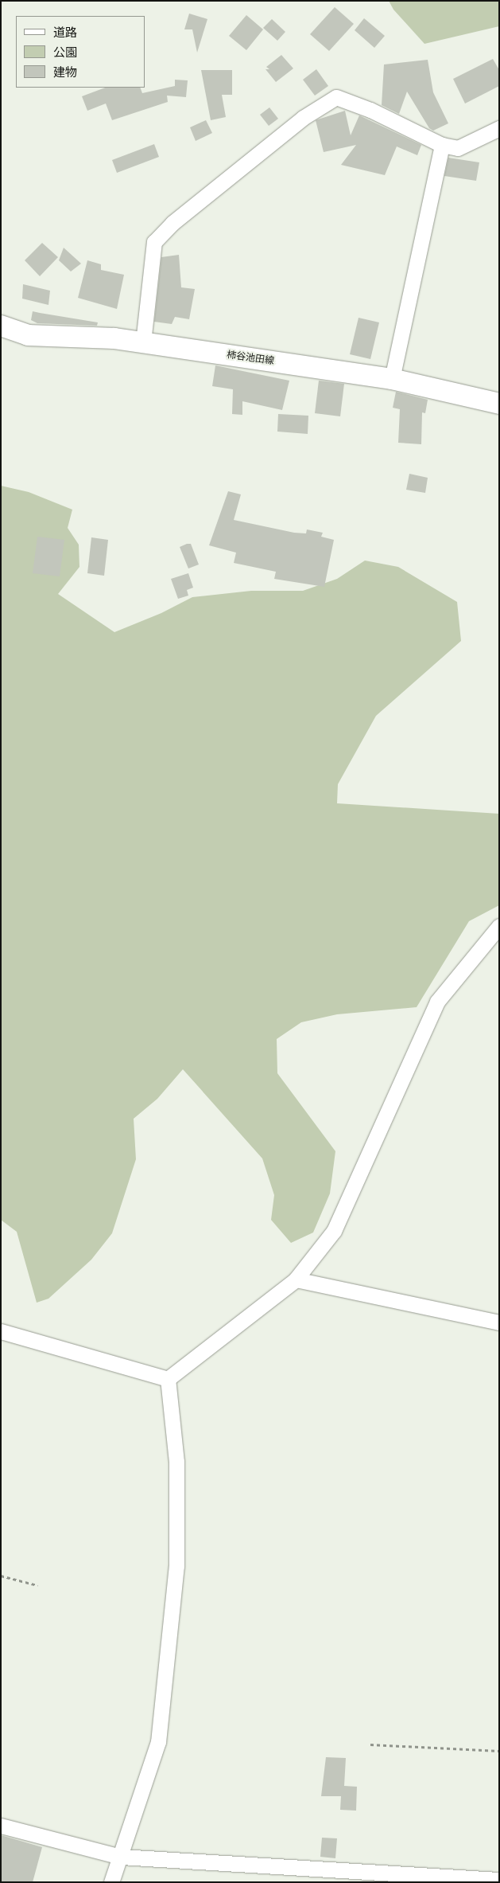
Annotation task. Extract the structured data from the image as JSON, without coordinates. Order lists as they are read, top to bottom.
{
  "streets": {
    "main road": ["柿谷池田線"]
  },
  "legend": ["道路", "公園", "建物"]
}
